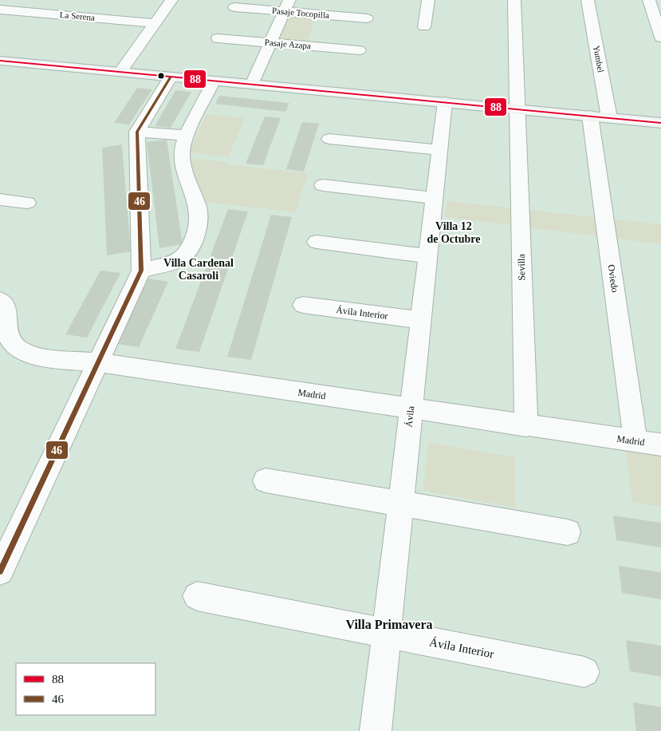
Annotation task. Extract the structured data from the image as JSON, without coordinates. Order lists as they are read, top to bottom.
{
  "streets": {
    "street": [
      "Pasaje Tocopilla",
      "La Serena",
      "Pasaje Azapa",
      "Yumbel",
      "Sevilla",
      "Oviedo",
      "Ávila Interior",
      "Madrid",
      "Ávila"
    ]
  },
  "crossings": [
    ["Sevilla", "Madrid"],
    ["Oviedo", "Madrid"],
    ["Ávila Interior", "Ávila"],
    ["Madrid", "Ávila"]
  ],
  "districts": ["Villa 12 de Octubre", "Villa Cardenal Casaroli", "Villa Primavera"],
  "lines": ["transit line 88", "transit line 46"],
  "legend": ["88", "46"]
}
